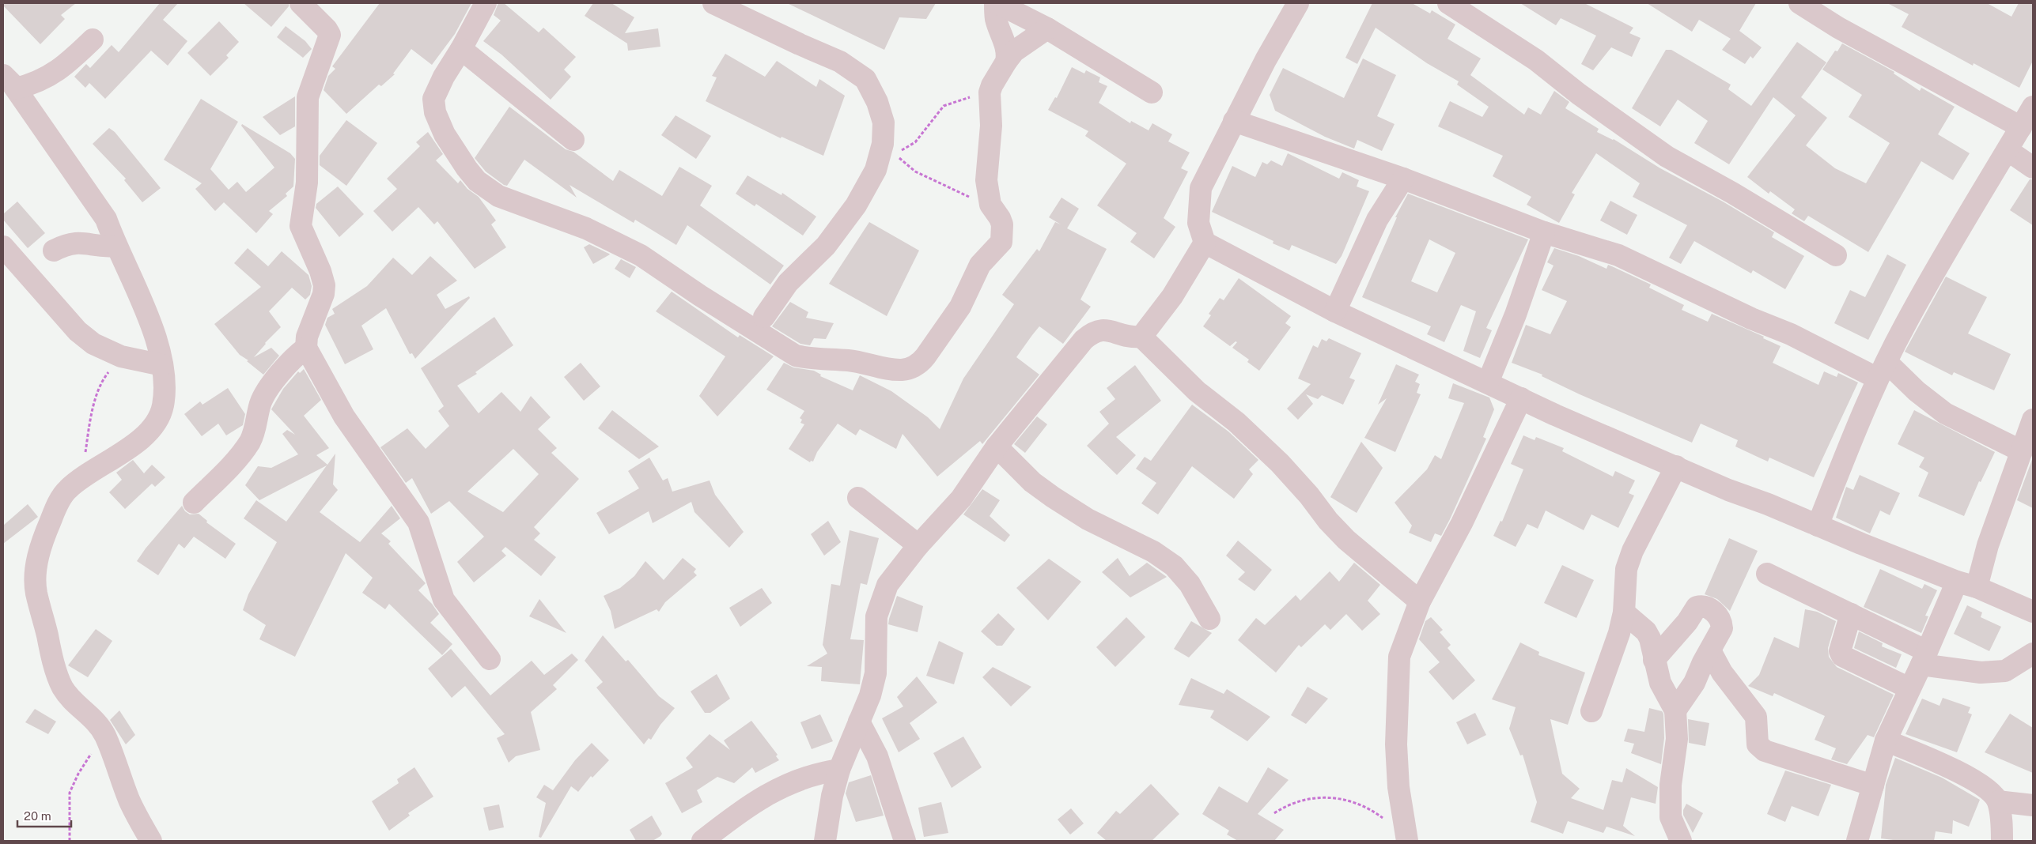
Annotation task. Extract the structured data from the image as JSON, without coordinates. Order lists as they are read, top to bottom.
{
  "scale_bar": "20 m"
}
